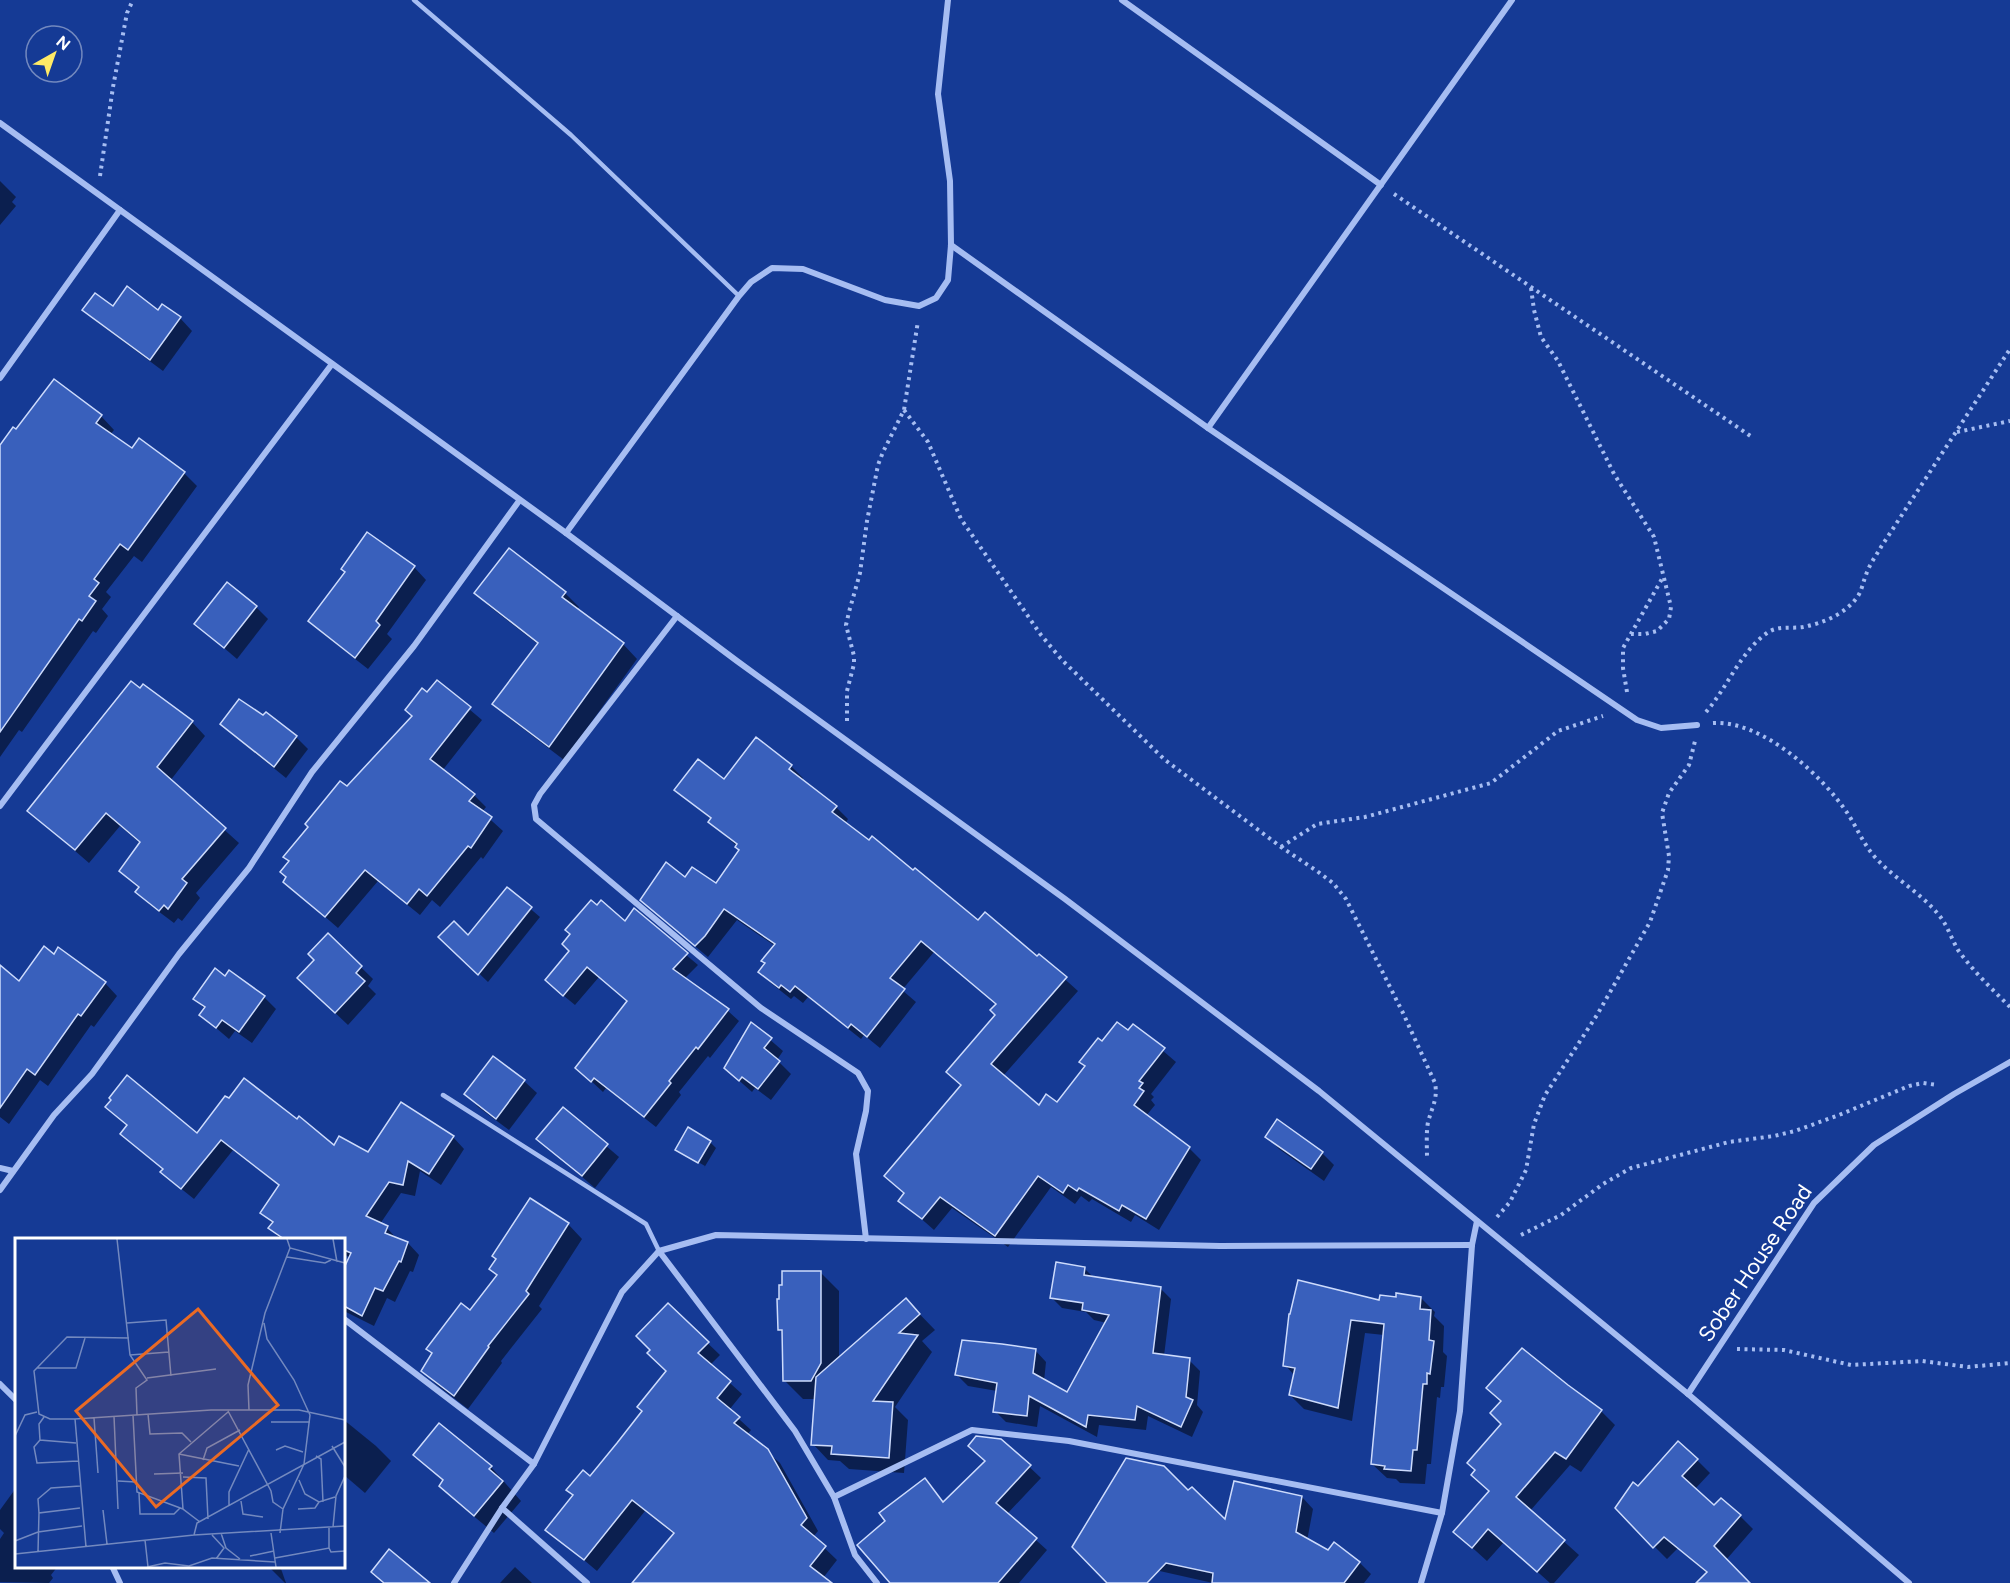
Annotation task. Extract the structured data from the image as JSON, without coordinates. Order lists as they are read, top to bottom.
{
  "streets": {
    "street": ["Sober House Road"]
  },
  "north": "top right"
}
